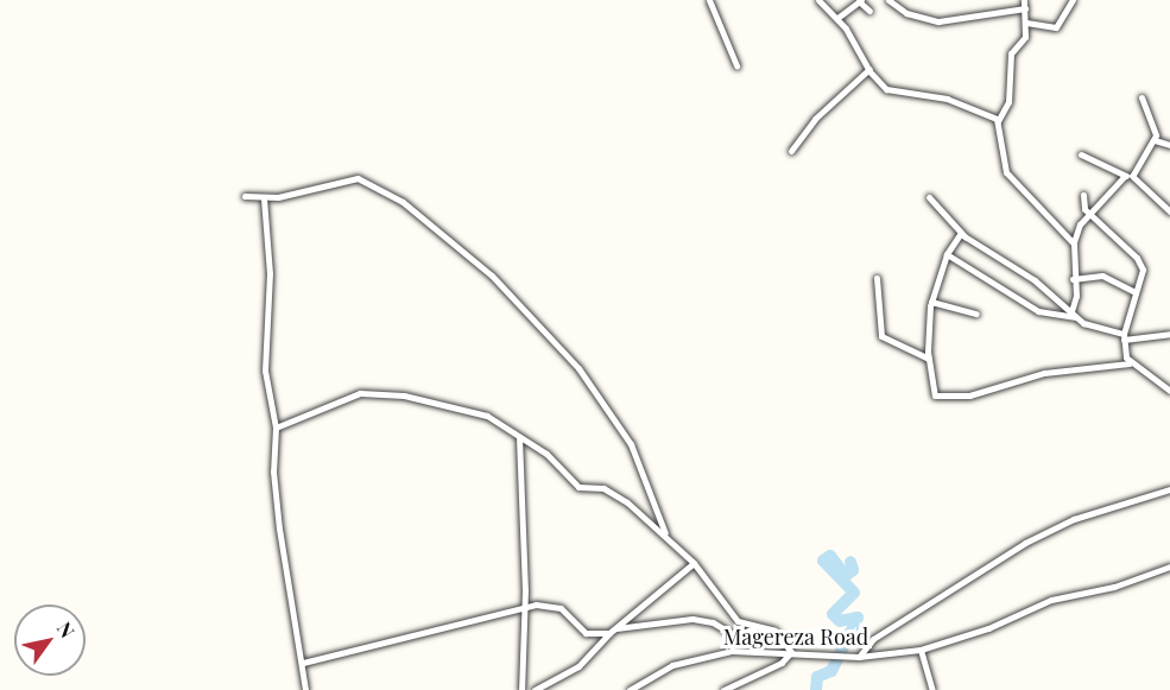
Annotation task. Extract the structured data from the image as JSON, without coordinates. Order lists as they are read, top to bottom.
{
  "streets": {
    "street": ["Magereza Road"]
  },
  "north": "top right"
}
